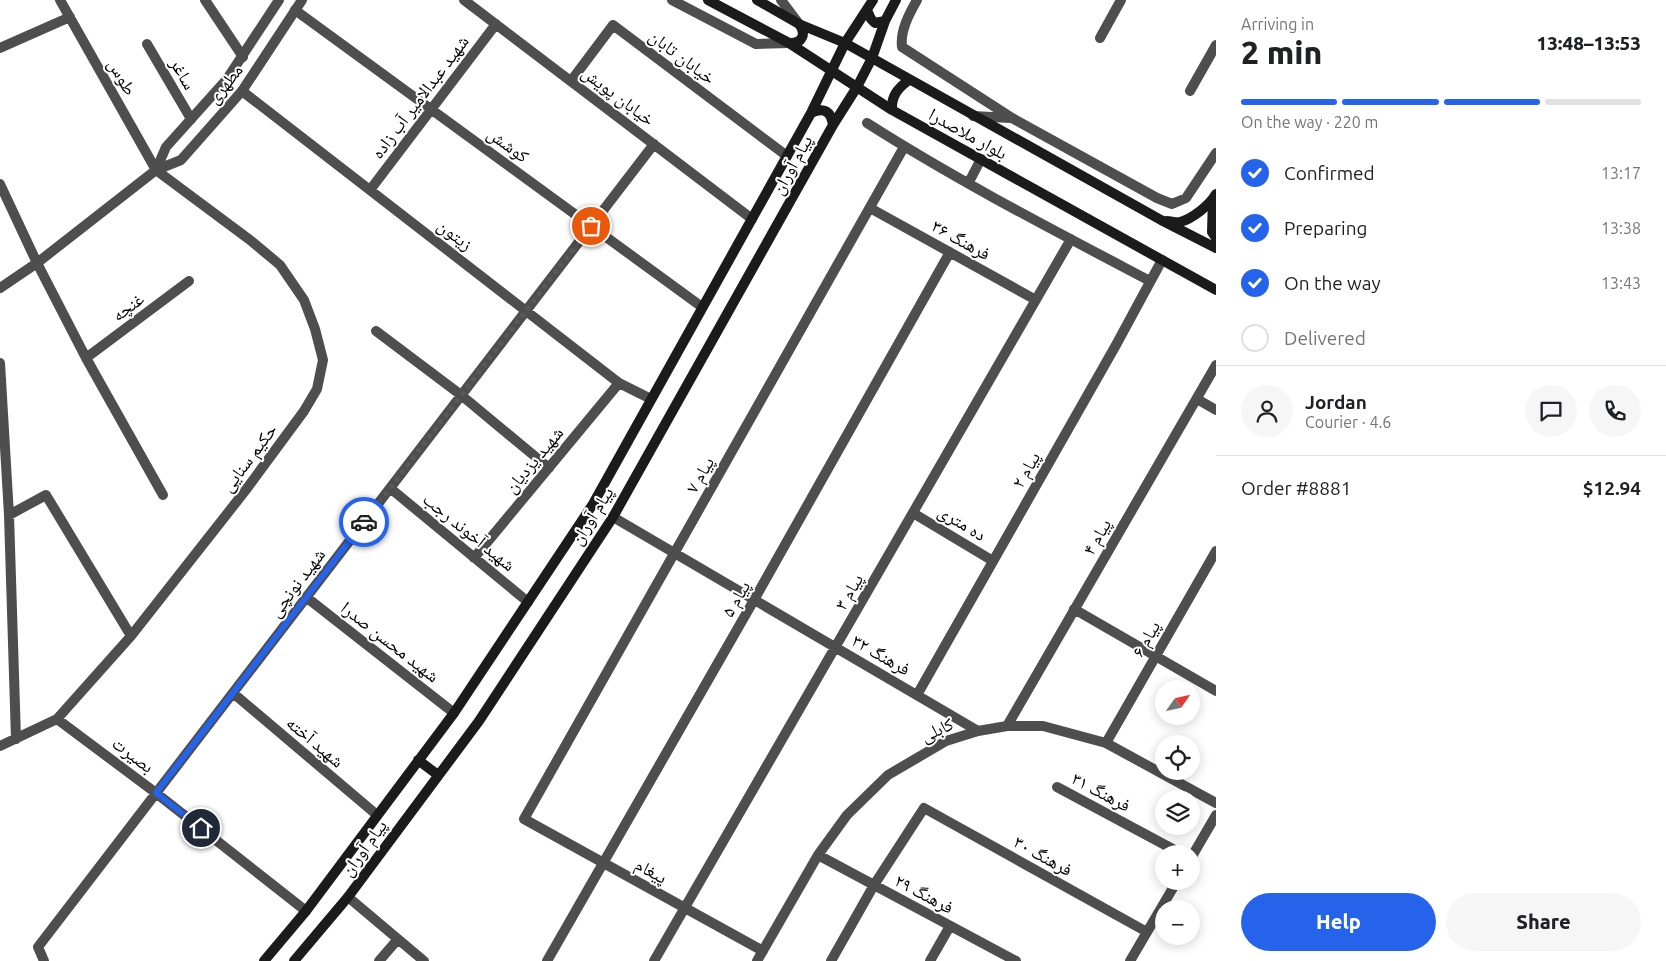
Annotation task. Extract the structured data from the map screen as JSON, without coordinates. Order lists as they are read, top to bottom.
{
  "streets": {
    "main road": ["بلوار ملاصدرا", "پیام آوران"],
    "street": [
      "خیابان تابان",
      "ساغر",
      "طوس",
      "مطهری",
      "خیابان پویش",
      "شهید عبدالامیر آب زاده",
      "کوشش",
      "زیتون",
      "فرهنگ ۳۶",
      "غنچه",
      "حکیم سنایی",
      "شهید یزدیان",
      "پیام ۲",
      "پیام ۷",
      "ده متری",
      "شهید آخوند رجب",
      "پیام ۴",
      "شهید نونچی",
      "پیام ۳",
      "پیام ۵",
      "پیام ۶",
      "شهید محسن صدرا",
      "فرهنگ ۳۲",
      "کابلی",
      "شهید آخته",
      "بصیرت",
      "فرهنگ ۳۱",
      "فرهنگ ۳۰",
      "پیغام",
      "فرهنگ ۲۹"
    ]
  },
  "crossings": [
    ["خیابان تابان", "خیابان پویش"],
    ["خیابان تابان", "پیام آوران"],
    ["ساغر", "مطهری"],
    ["طوس", "مطهری"],
    ["طوس", "حکیم سنایی"],
    ["مطهری", "کوشش"],
    ["مطهری", "زیتون"],
    ["مطهری", "حکیم سنایی"],
    ["خیابان پویش", "شهید عبدالامیر آب زاده"],
    ["خیابان پویش", "پیام آوران"],
    ["خیابان پویش", "شهید نونچی"],
    ["شهید عبدالامیر آب زاده", "کوشش"],
    ["شهید عبدالامیر آب زاده", "زیتون"],
    ["بلوار ملاصدرا", "پیام آوران"],
    ["بلوار ملاصدرا", "پیام ۲"],
    ["کوشش", "پیام آوران"],
    ["کوشش", "شهید نونچی"],
    ["پیام آوران", "زیتون"],
    ["پیام آوران", "شهید آخوند رجب"],
    ["پیام آوران", "شهید محسن صدرا"],
    ["پیام آوران", "فرهنگ ۳۲"],
    ["پیام آوران", "شهید آخته"],
    ["پیام آوران", "بصیرت"],
    ["زیتون", "شهید یزدیان"],
    ["زیتون", "شهید نونچی"],
    ["فرهنگ ۳۶", "پیام ۷"],
    ["فرهنگ ۳۶", "پیام ۳"],
    ["فرهنگ ۳۶", "پیام ۵"],
    ["حکیم سنایی", "بصیرت"],
    ["شهید یزدیان", "شهید آخوند رجب"],
    ["پیام ۲", "ده متری"],
    ["پیام ۲", "فرهنگ ۳۲"],
    ["پیام ۷", "فرهنگ ۳۲"],
    ["پیام ۷", "پیغام"],
    ["ده متری", "پیام ۳"],
    ["شهید آخوند رجب", "شهید نونچی"],
    ["پیام ۴", "کابلی"],
    ["شهید نونچی", "شهید محسن صدرا"],
    ["شهید نونچی", "شهید آخته"],
    ["شهید نونچی", "بصیرت"],
    ["پیام ۳", "فرهنگ ۳۲"],
    ["پیام ۳", "پیغام"],
    ["پیام ۵", "فرهنگ ۳۲"],
    ["پیام ۵", "پیغام"],
    ["پیام ۶", "کابلی"],
    ["فرهنگ ۳۲", "کابلی"],
    ["کابلی", "پیغام"],
    ["کابلی", "فرهنگ ۲۹"],
    ["فرهنگ ۳۰", "فرهنگ ۲۹"]
  ],
  "north": "top right",
  "page": {
    "heading": ["2 min", "Arriving in", "13:48–13:53"],
    "panel": [
      "Jordan",
      "Courier · 4.6",
      "Order #8881",
      "$12.94"
    ],
    "bar": "On the way · 220 m",
    "list": [
      ["Confirmed", "13:17"],
      ["Preparing", "13:38"],
      ["On the way", "13:43"],
      "Delivered"
    ],
    "map_buttons": ["+", "−"],
    "buttons": ["Help", "Share"]
  }
}
